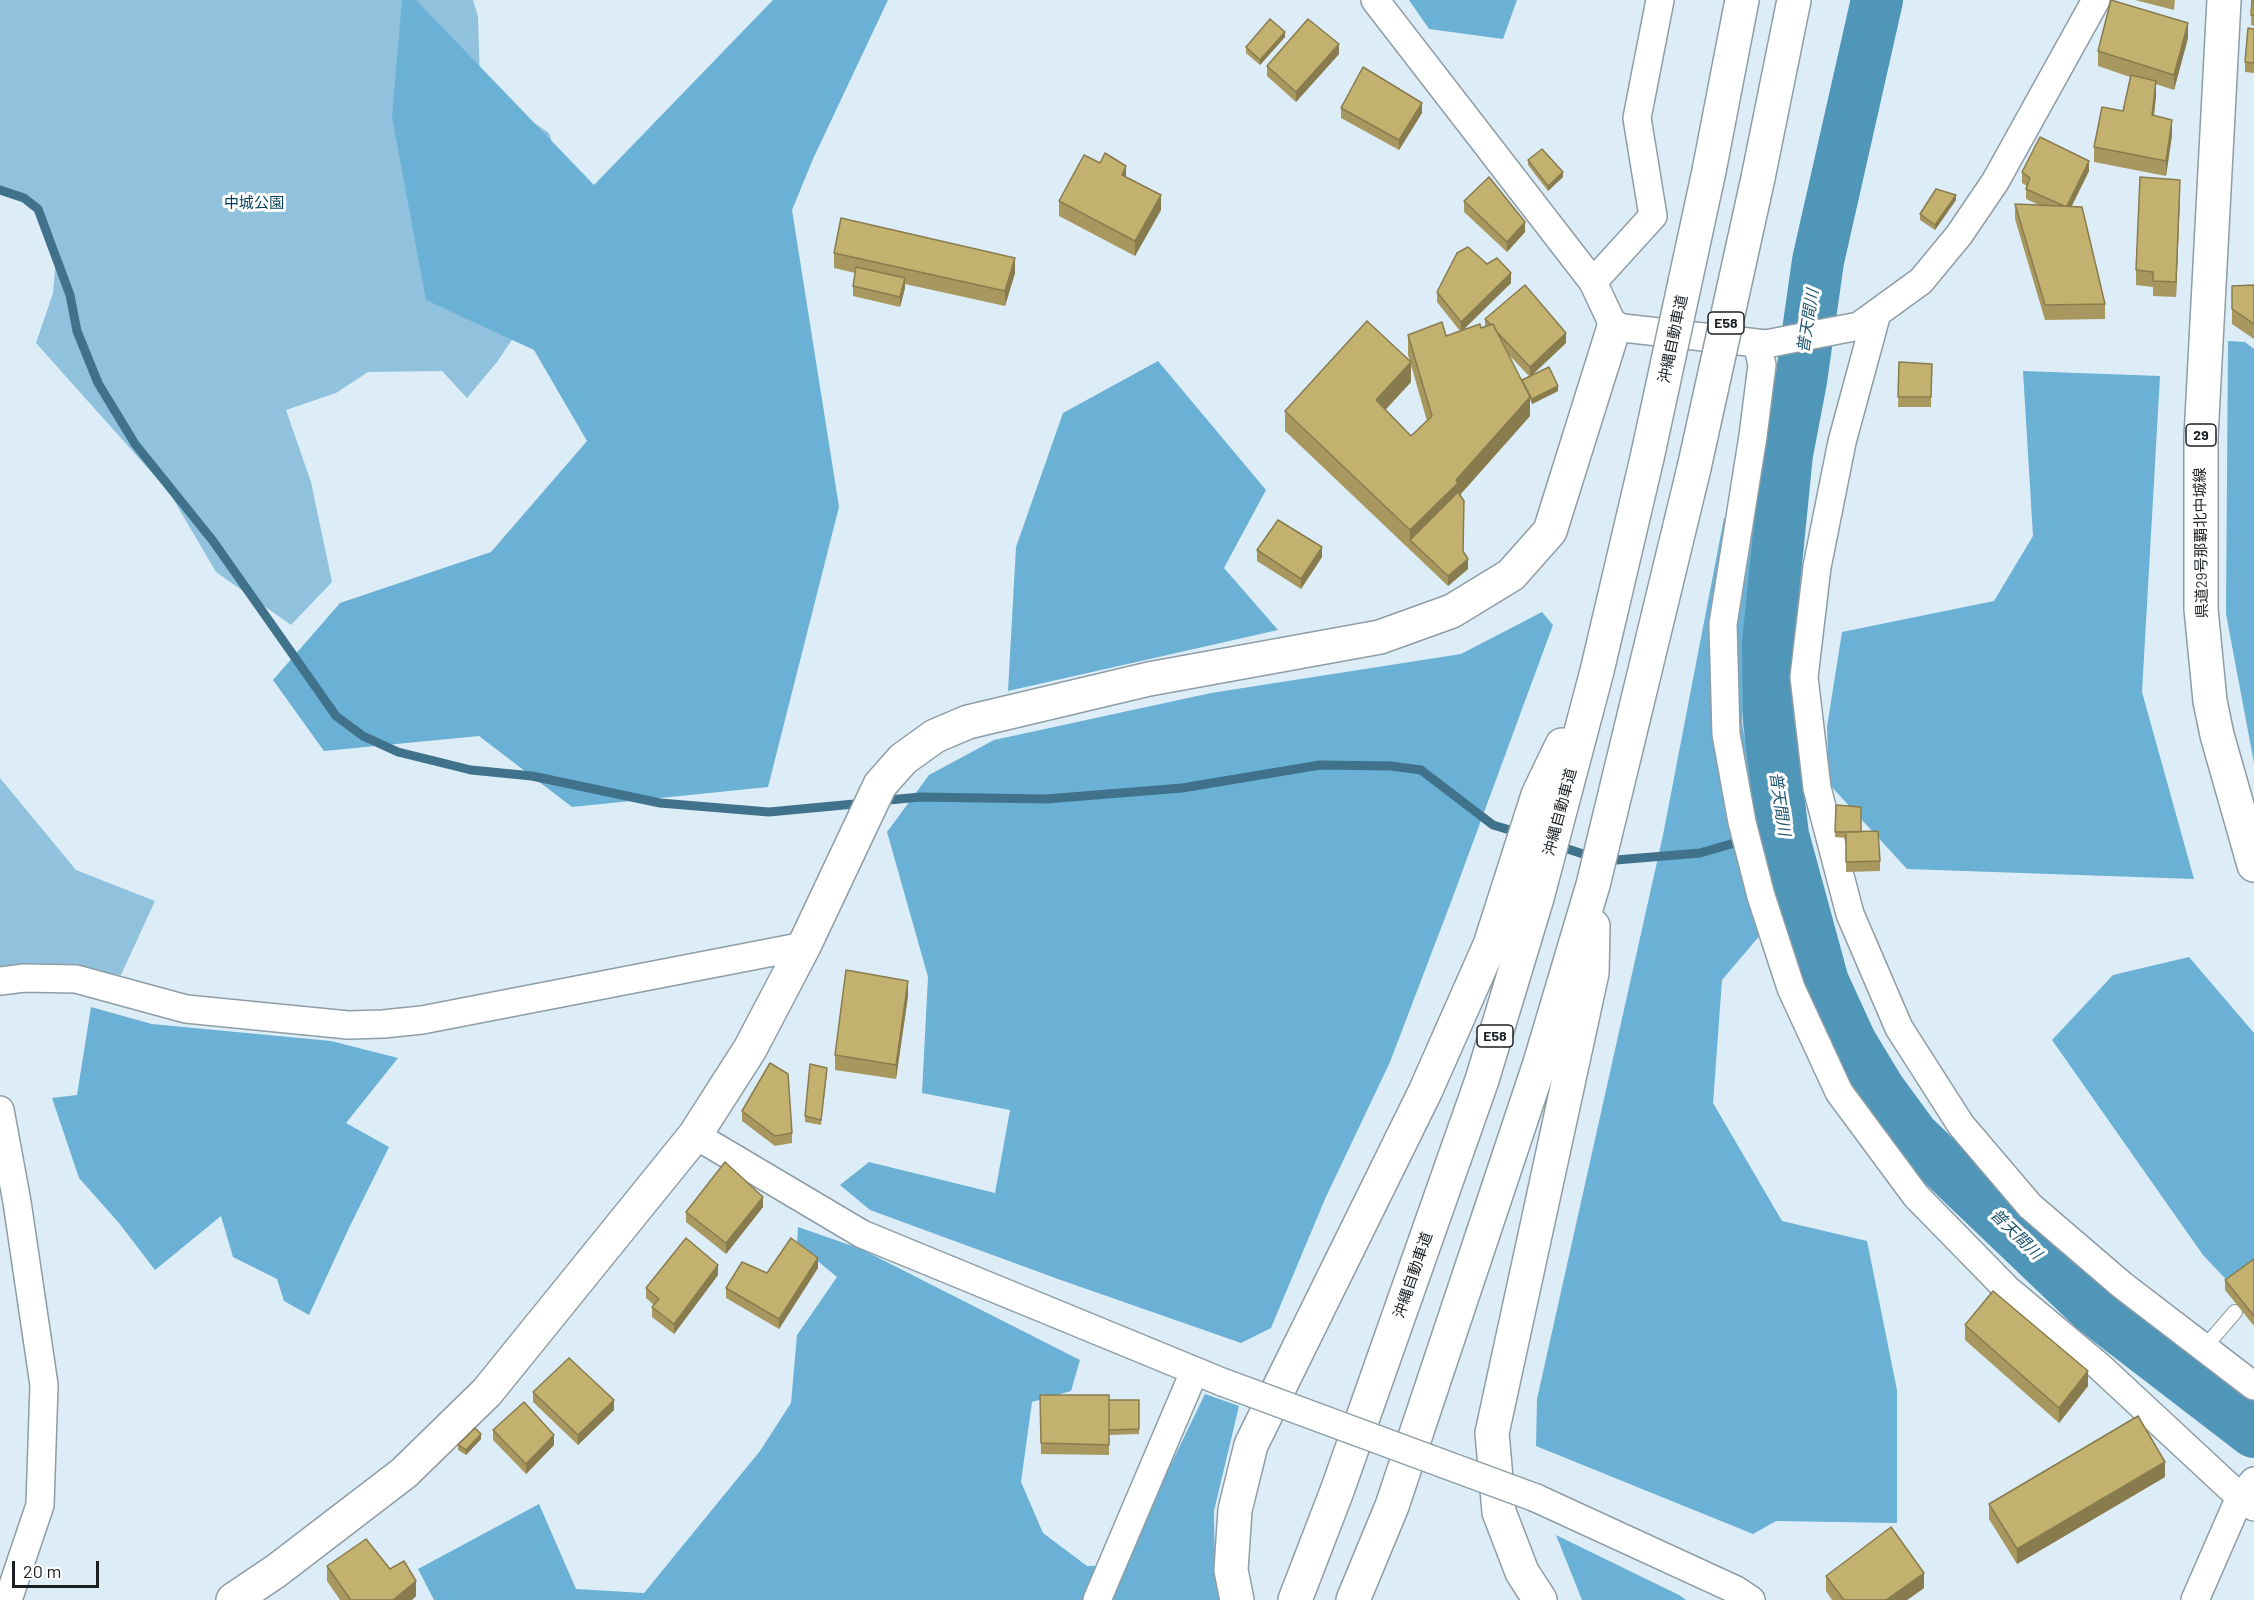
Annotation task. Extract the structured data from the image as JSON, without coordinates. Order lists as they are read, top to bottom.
{
  "streets": {
    "main road": [
      "E58",
      "沖縄自動車道",
      "29",
      "県道29号那覇北中城線"
    ]
  },
  "water": ["普天間川"],
  "parks": ["中城公園"],
  "scale_bar": "20 m"
}
